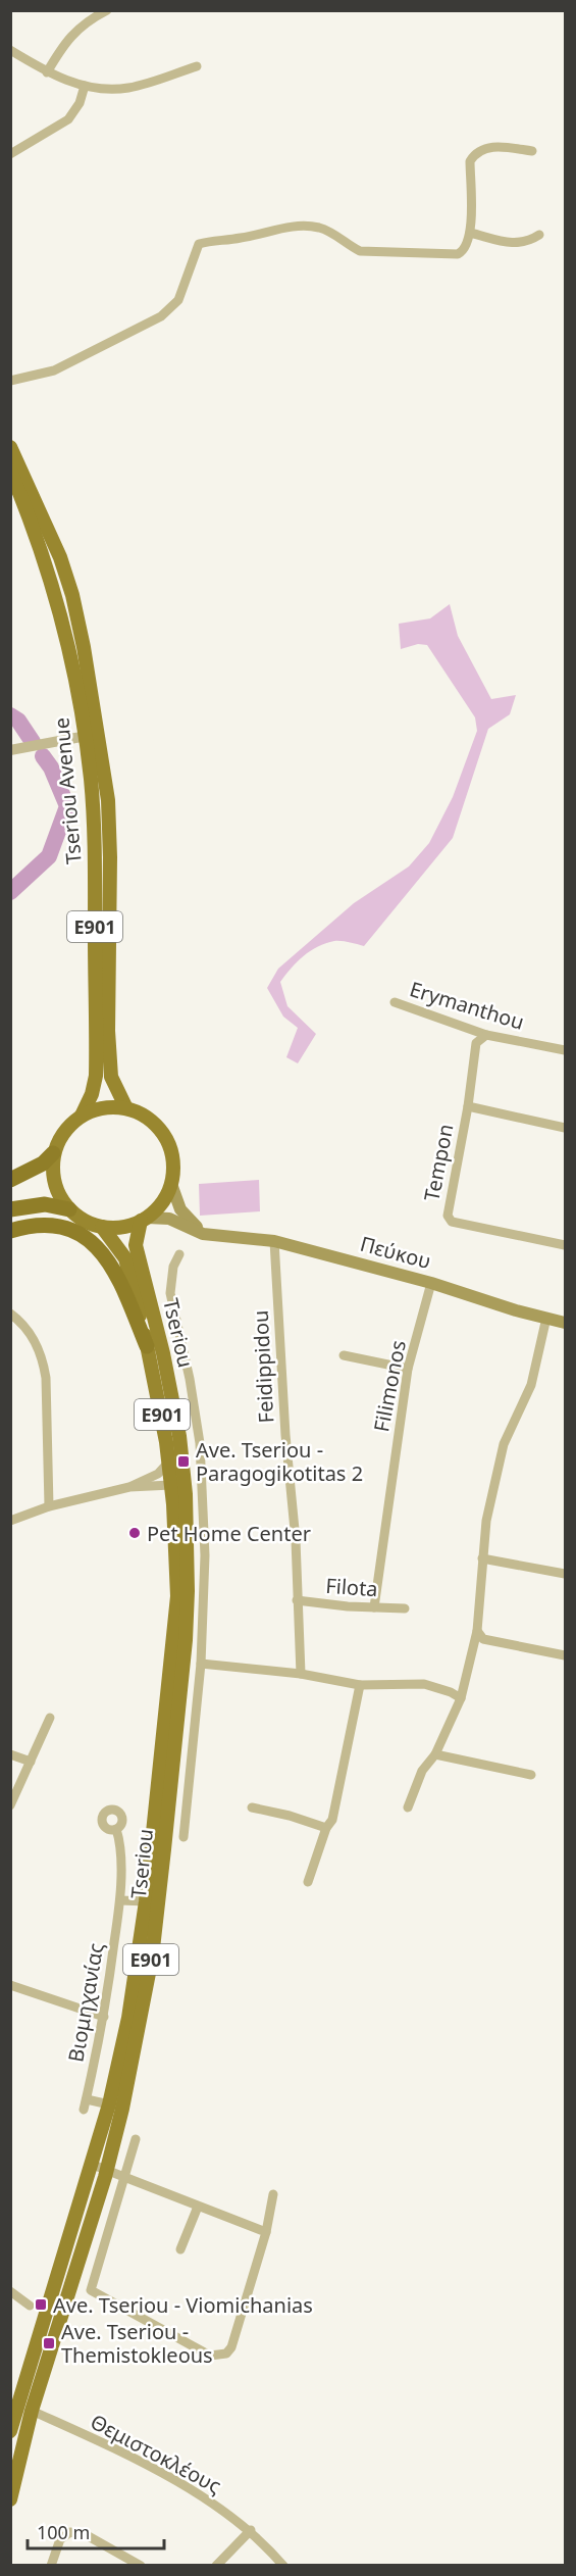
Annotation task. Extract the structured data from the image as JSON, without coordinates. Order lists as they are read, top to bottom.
{
  "streets": {
    "main road": [
      "Tseriou Avenue",
      "E901",
      "Πεύκου",
      "Tseriou"
    ],
    "street": [
      "Erymanthou",
      "Tempon",
      "Feidippidou",
      "Filimonos",
      "Filota",
      "Βιομηχανίας",
      "Θεμιστοκλέους"
    ]
  },
  "crossings": [
    ["Tseriou Avenue", "Πεύκου"],
    ["Tseriou Avenue", "Tseriou"],
    ["Erymanthou", "Tempon"],
    ["Πεύκου", "Tseriou"],
    ["Πεύκου", "Feidippidou"],
    ["Πεύκου", "Filimonos"],
    ["Tseriou", "Βιομηχανίας"],
    ["Tseriou", "Θεμιστοκλέους"],
    ["Feidippidou", "Filota"],
    ["Filimonos", "Filota"]
  ],
  "places": {
    "transit": ["Ave. Tseriou - Paragogikotitas 2", "Ave. Tseriou - Viomichanias", "Ave. Tseriou - Themistokleous"],
    "other": ["Pet Home Center"]
  },
  "scale_bar": "100 m"
}
